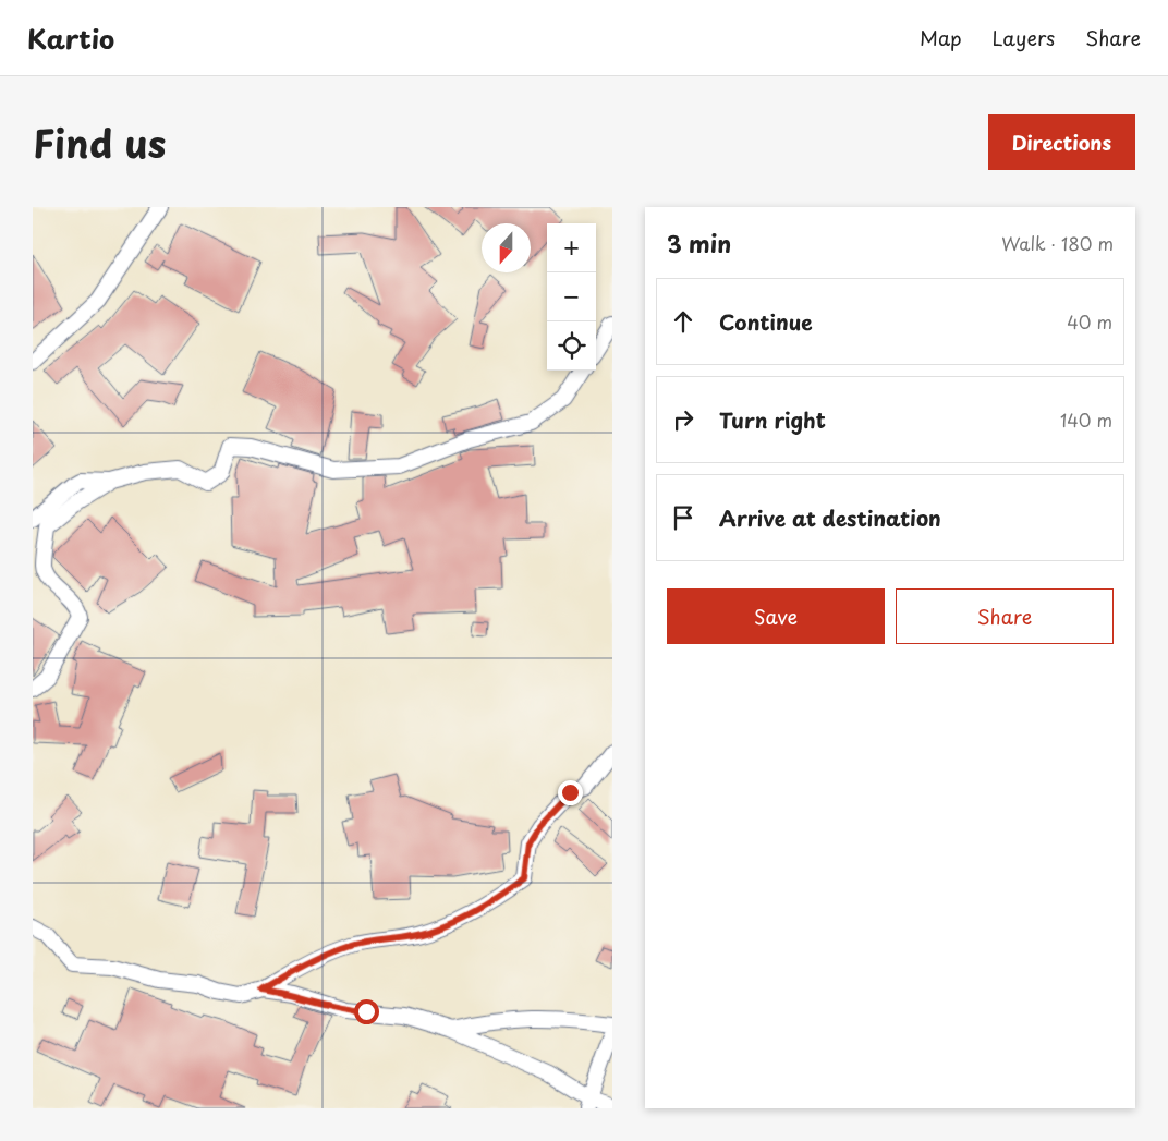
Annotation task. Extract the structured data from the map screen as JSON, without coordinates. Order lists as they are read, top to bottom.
{
  "north": "bottom",
  "page": {
    "header": "Kartio",
    "nav": ["Map", "Layers", "Share"],
    "title": "Find us",
    "buttons": [
      "Directions",
      ["Save", "Share"]
    ],
    "heading": ["3 min", "Walk · 180 m"],
    "map_buttons": ["+", "−"],
    "list": [
      ["Continue", "40 m"],
      ["Turn right", "140 m"],
      "Arrive at destination"
    ]
  }
}
